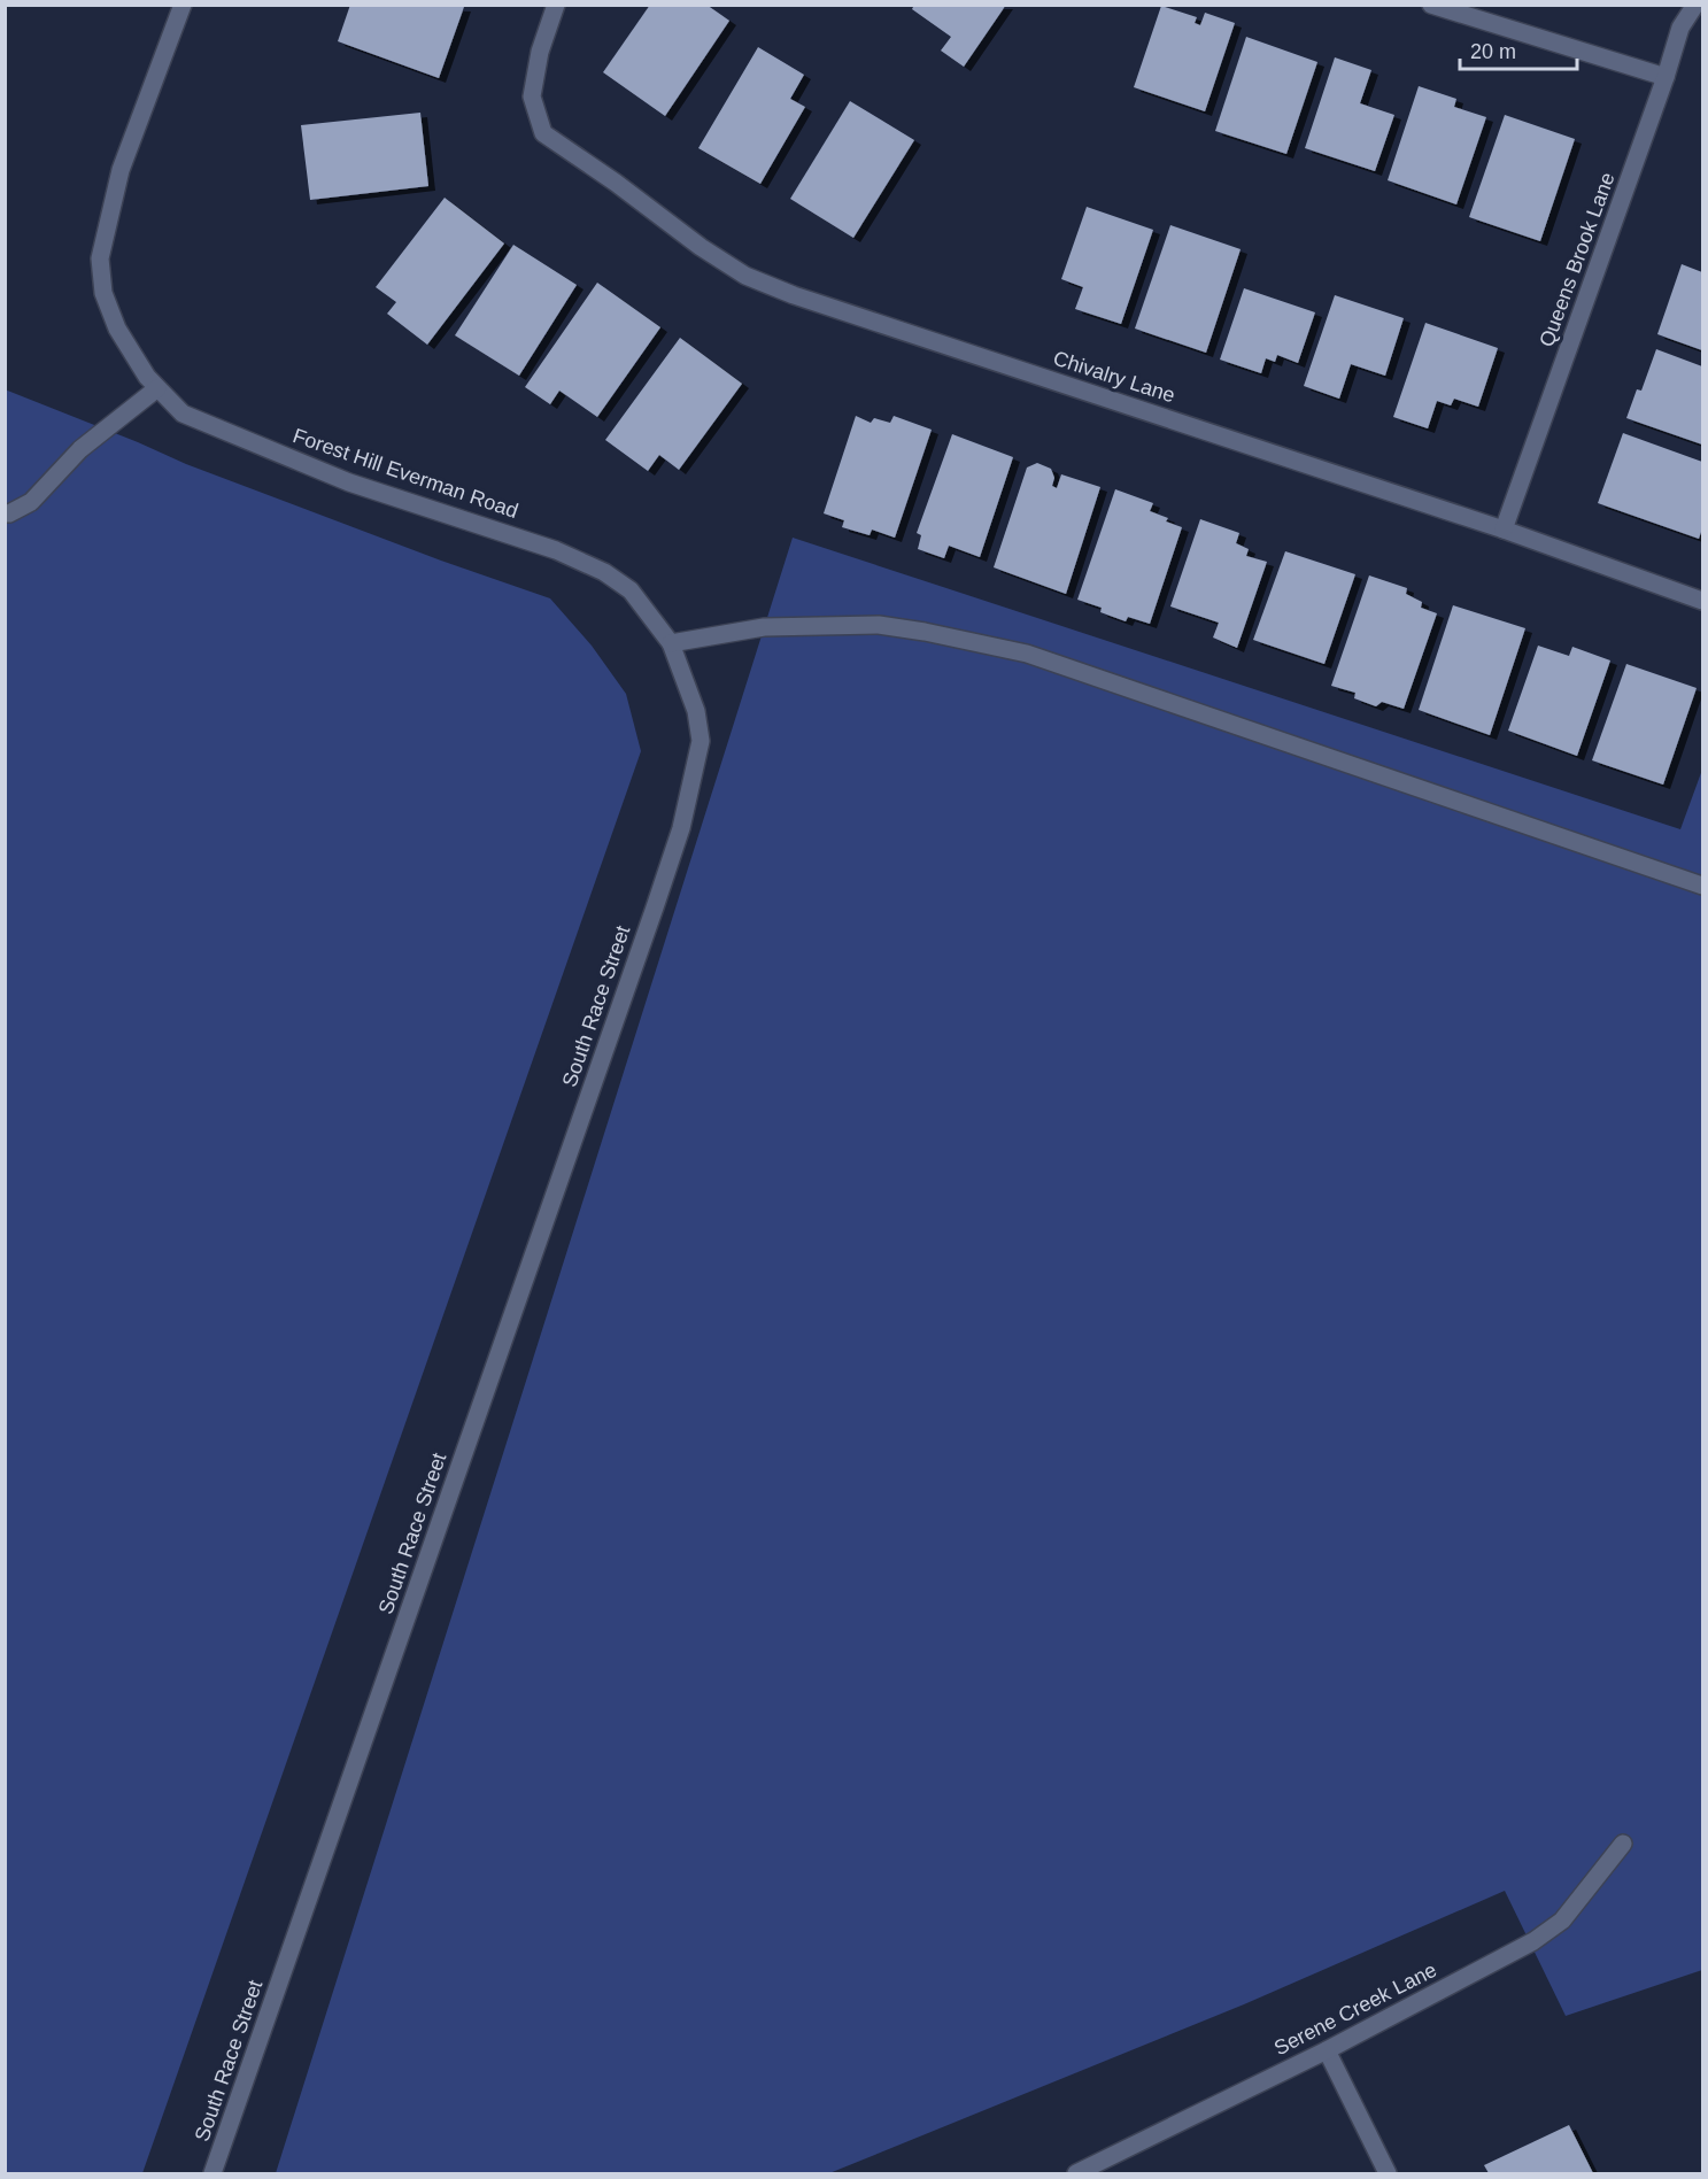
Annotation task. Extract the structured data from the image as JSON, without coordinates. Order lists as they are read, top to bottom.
{
  "streets": {
    "street": [
      "Queens Brook Lane",
      "Chivalry Lane",
      "Forest Hill Everman Road",
      "South Race Street",
      "Serene Creek Lane"
    ]
  },
  "crossings": [
    ["Queens Brook Lane", "Chivalry Lane"],
    ["Forest Hill Everman Road", "South Race Street"]
  ],
  "scale_bar": "20 m"
}
